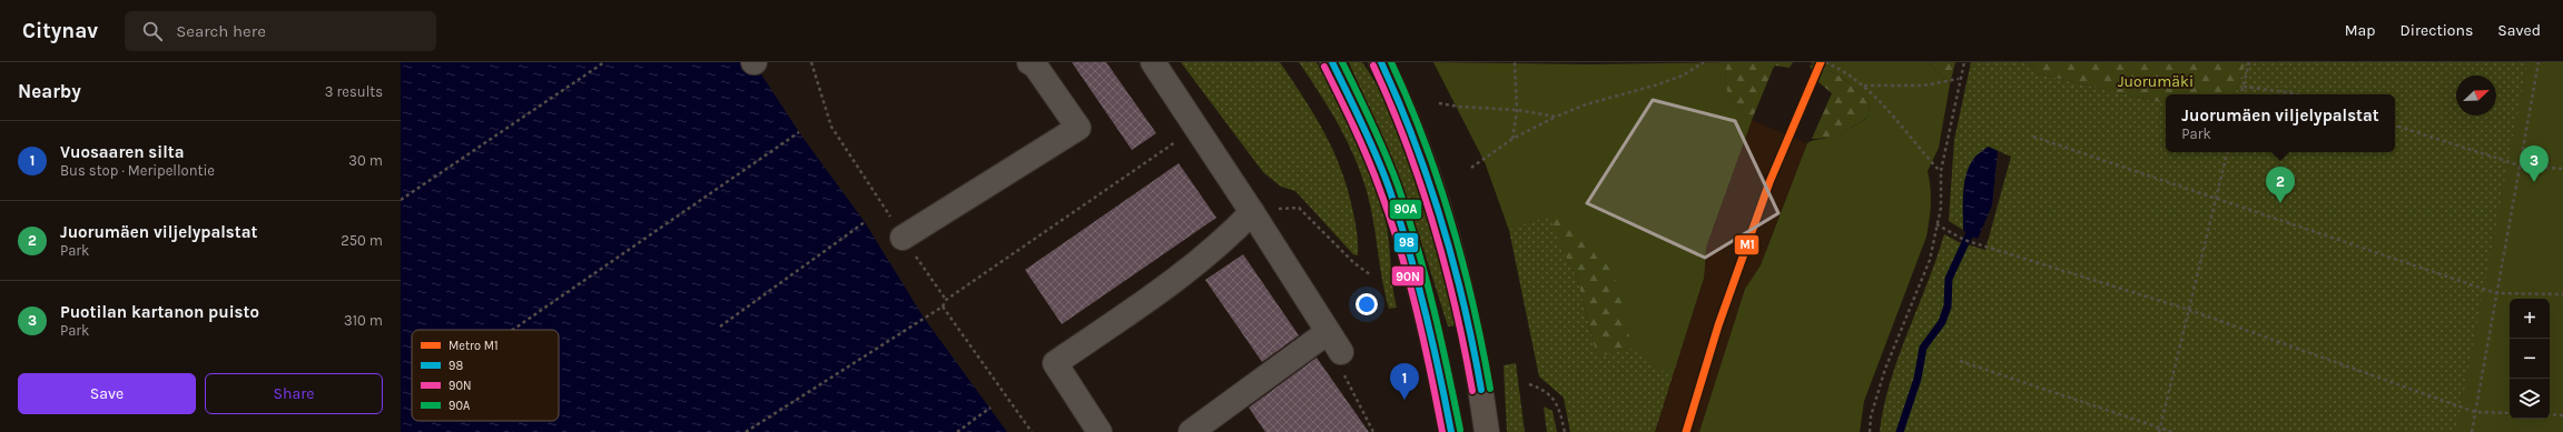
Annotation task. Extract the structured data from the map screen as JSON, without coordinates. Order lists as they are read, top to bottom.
{
  "parks": ["Juorumäki"],
  "lines": [
    "metro line M1",
    "transit line 98",
    "transit line 90A",
    "transit line 90N"
  ],
  "legend": [
    "Metro M1",
    "98",
    "90N",
    "90A"
  ],
  "north": "top right",
  "page": {
    "header": "Citynav",
    "search": "Search here",
    "nav": ["Map", "Directions", "Saved"],
    "heading": ["Nearby", "3 results"],
    "popup": ["Juorumäen viljelypalstat", "Park"],
    "list": [
      {
        "mark": "1",
        "name": "Vuosaaren silta",
        "note": "Bus stop · Meripellontie",
        "value": "30 m"
      },
      {
        "mark": "2",
        "name": "Juorumäen viljelypalstat",
        "note": "Park",
        "value": "250 m"
      },
      {
        "mark": "3",
        "name": "Puotilan kartanon puisto",
        "note": "Park",
        "value": "310 m"
      }
    ],
    "pins": ["3", "2", "1"],
    "map_buttons": ["+", "−"],
    "buttons": ["Save", "Share"]
  }
}
